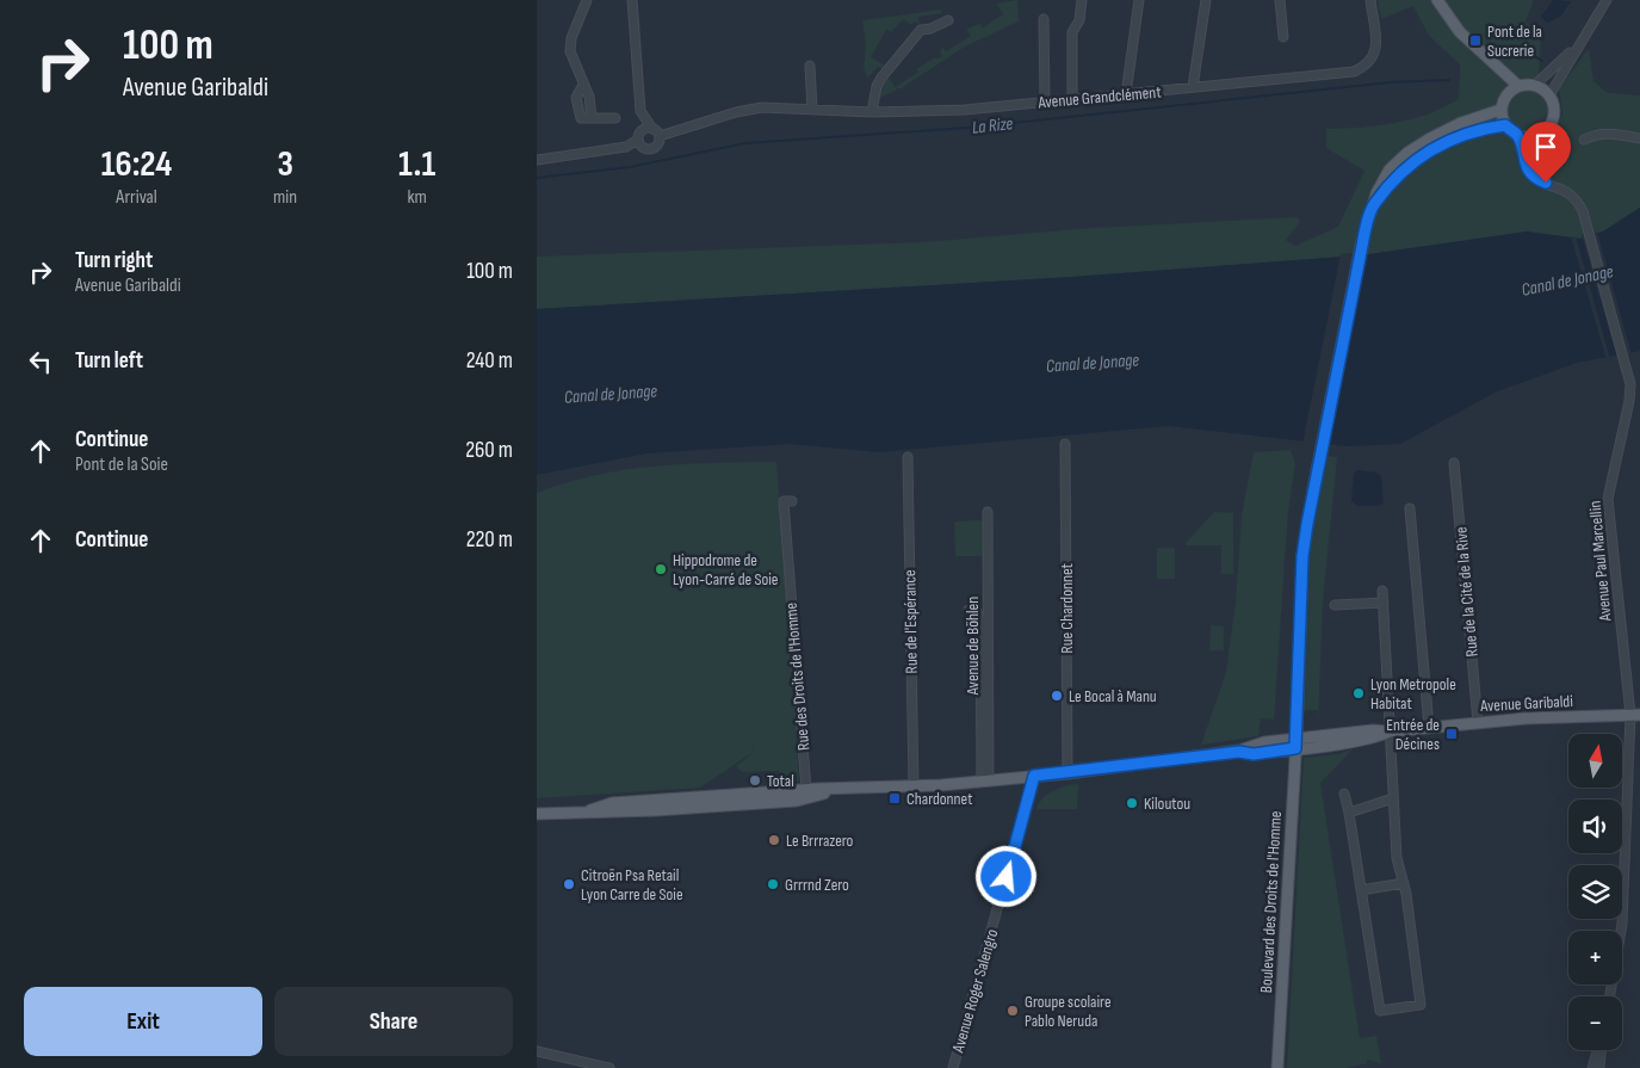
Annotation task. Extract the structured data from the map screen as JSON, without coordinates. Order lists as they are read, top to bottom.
{
  "streets": {
    "main road": ["Avenue Garibaldi", "Boulevard des Droits de l'Homme"],
    "street": [
      "Avenue Grandclément",
      "Avenue Paul Marcellin",
      "Rue de la Cité de la Rive",
      "Rue Chardonnet",
      "Rue de l'Espérance",
      "Avenue de Böhlen",
      "Rue des Droits de l'Homme",
      "Avenue Roger Salengro"
    ]
  },
  "crossings": [
    ["Avenue Paul Marcellin", "Avenue Garibaldi"],
    ["Rue de la Cité de la Rive", "Avenue Garibaldi"],
    ["Rue Chardonnet", "Avenue Garibaldi"],
    ["Avenue Garibaldi", "Boulevard des Droits de l'Homme"],
    ["Avenue Garibaldi", "Avenue Roger Salengro"]
  ],
  "water": ["La Rize", "Canal de Jonage"],
  "places": {
    "transit": ["Pont de la Sucrerie", "Entrée de Décines", "Chardonnet"],
    "other": [
      "Hippodrome de Lyon-Carré de Soie",
      "Lyon Metropole Habitat",
      "Le Bocal à Manu",
      "Total",
      "Kiloutou",
      "Le Brrrazero",
      "Citroën Psa Retail Lyon Carre de Soie",
      "Grrrnd Zero",
      "Groupe scolaire Pablo Neruda"
    ]
  },
  "north": "top",
  "page": {
    "turn": ["100 m", "Avenue Garibaldi"],
    "eta": [
      "16:24",
      "Arrival",
      "3",
      "min",
      "1.1",
      "km"
    ],
    "list": [
      {
        "name": "Turn right",
        "note": "Avenue Garibaldi",
        "value": "100 m"
      },
      {
        "name": "Turn left",
        "value": "240 m"
      },
      {
        "name": "Continue",
        "note": "Pont de la Soie",
        "value": "260 m"
      },
      {
        "name": "Continue",
        "value": "220 m"
      }
    ],
    "map_buttons": ["+", "−"],
    "buttons": ["Exit", "Share"]
  }
}
